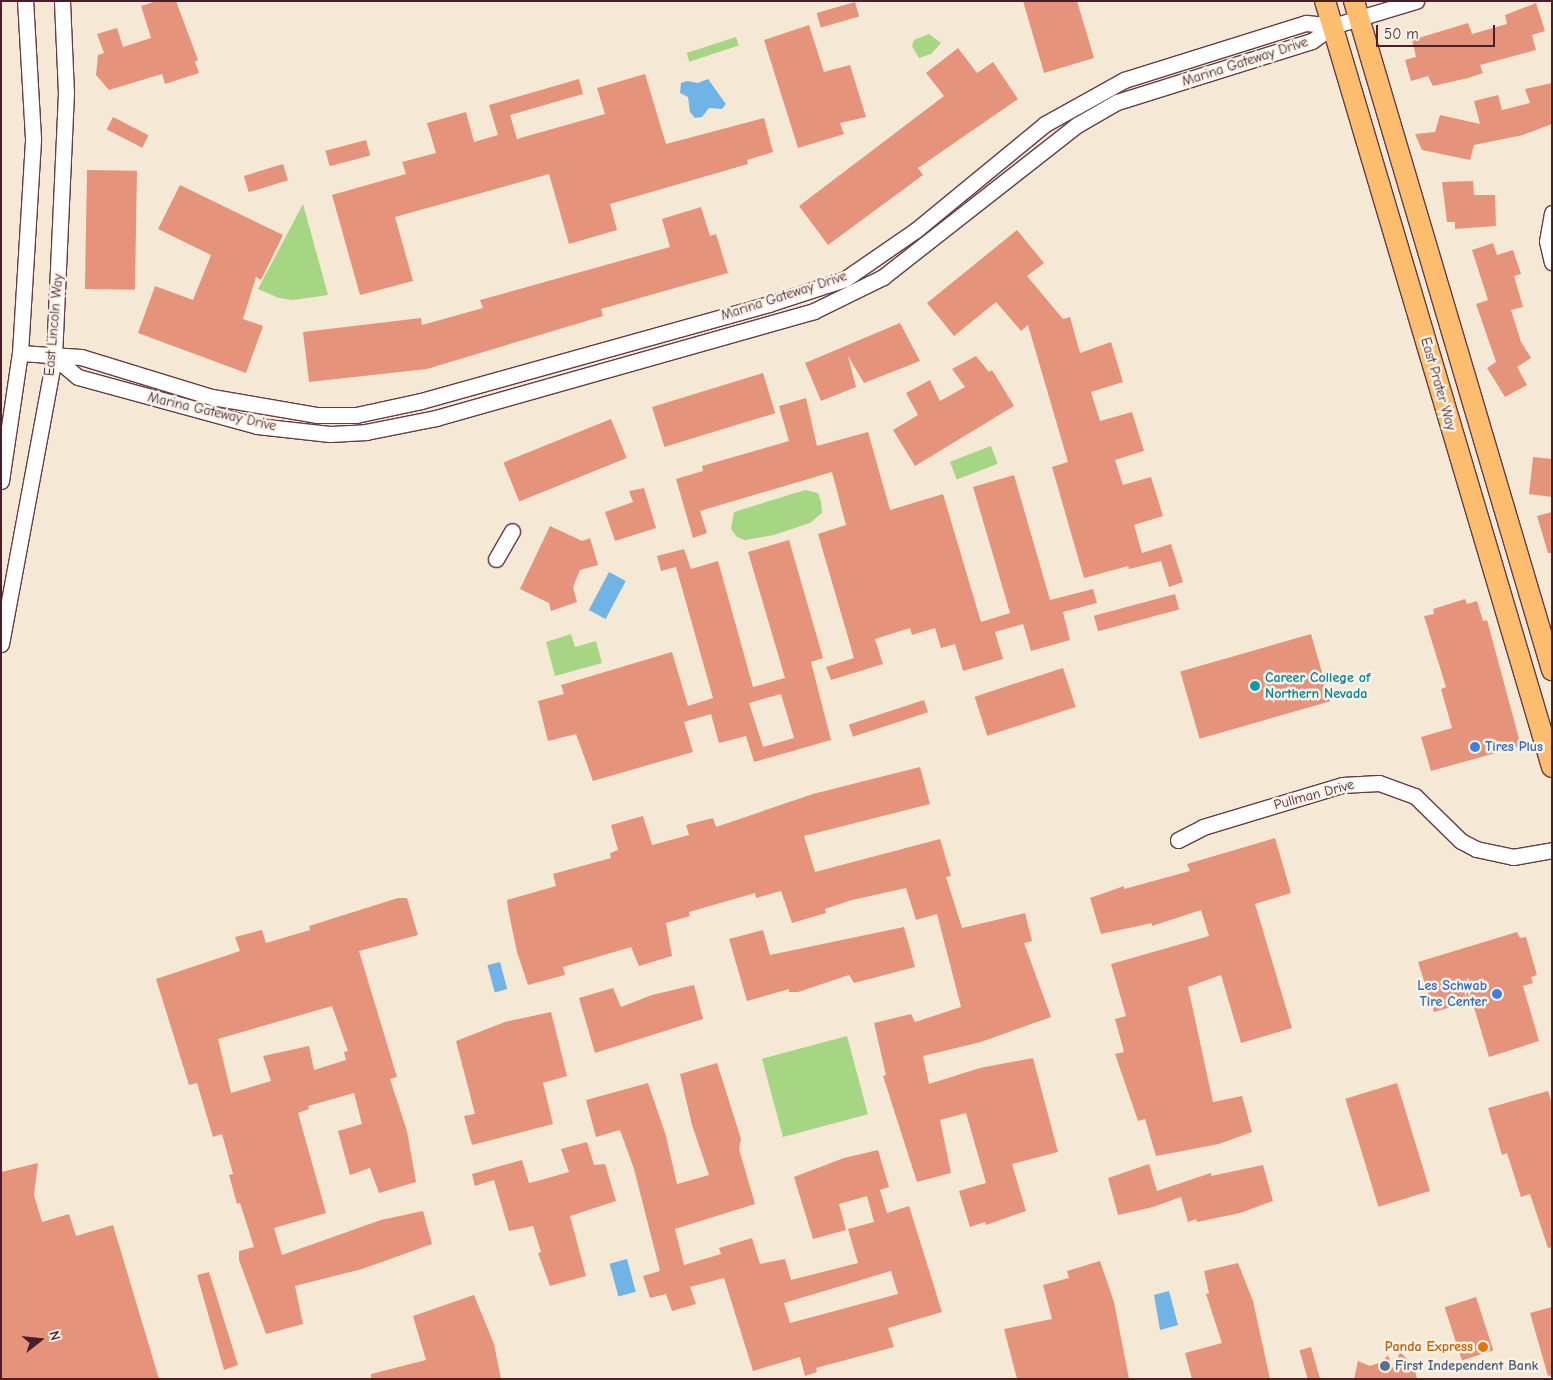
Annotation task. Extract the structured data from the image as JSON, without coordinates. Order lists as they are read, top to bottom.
{
  "streets": {
    "main road": ["East Prater Way"],
    "street": ["Marina Gateway Drive", "East Lincoln Way", "Pullman Drive"]
  },
  "crossings": [
    ["Marina Gateway Drive", "East Lincoln Way"],
    ["Marina Gateway Drive", "East Prater Way"]
  ],
  "places": [
    "Career College of Northern Nevada",
    "Tires Plus",
    "Les Schwab Tire Center",
    "Panda Express",
    "First Independent Bank"
  ],
  "scale_bar": "50 m",
  "north": "right"
}
